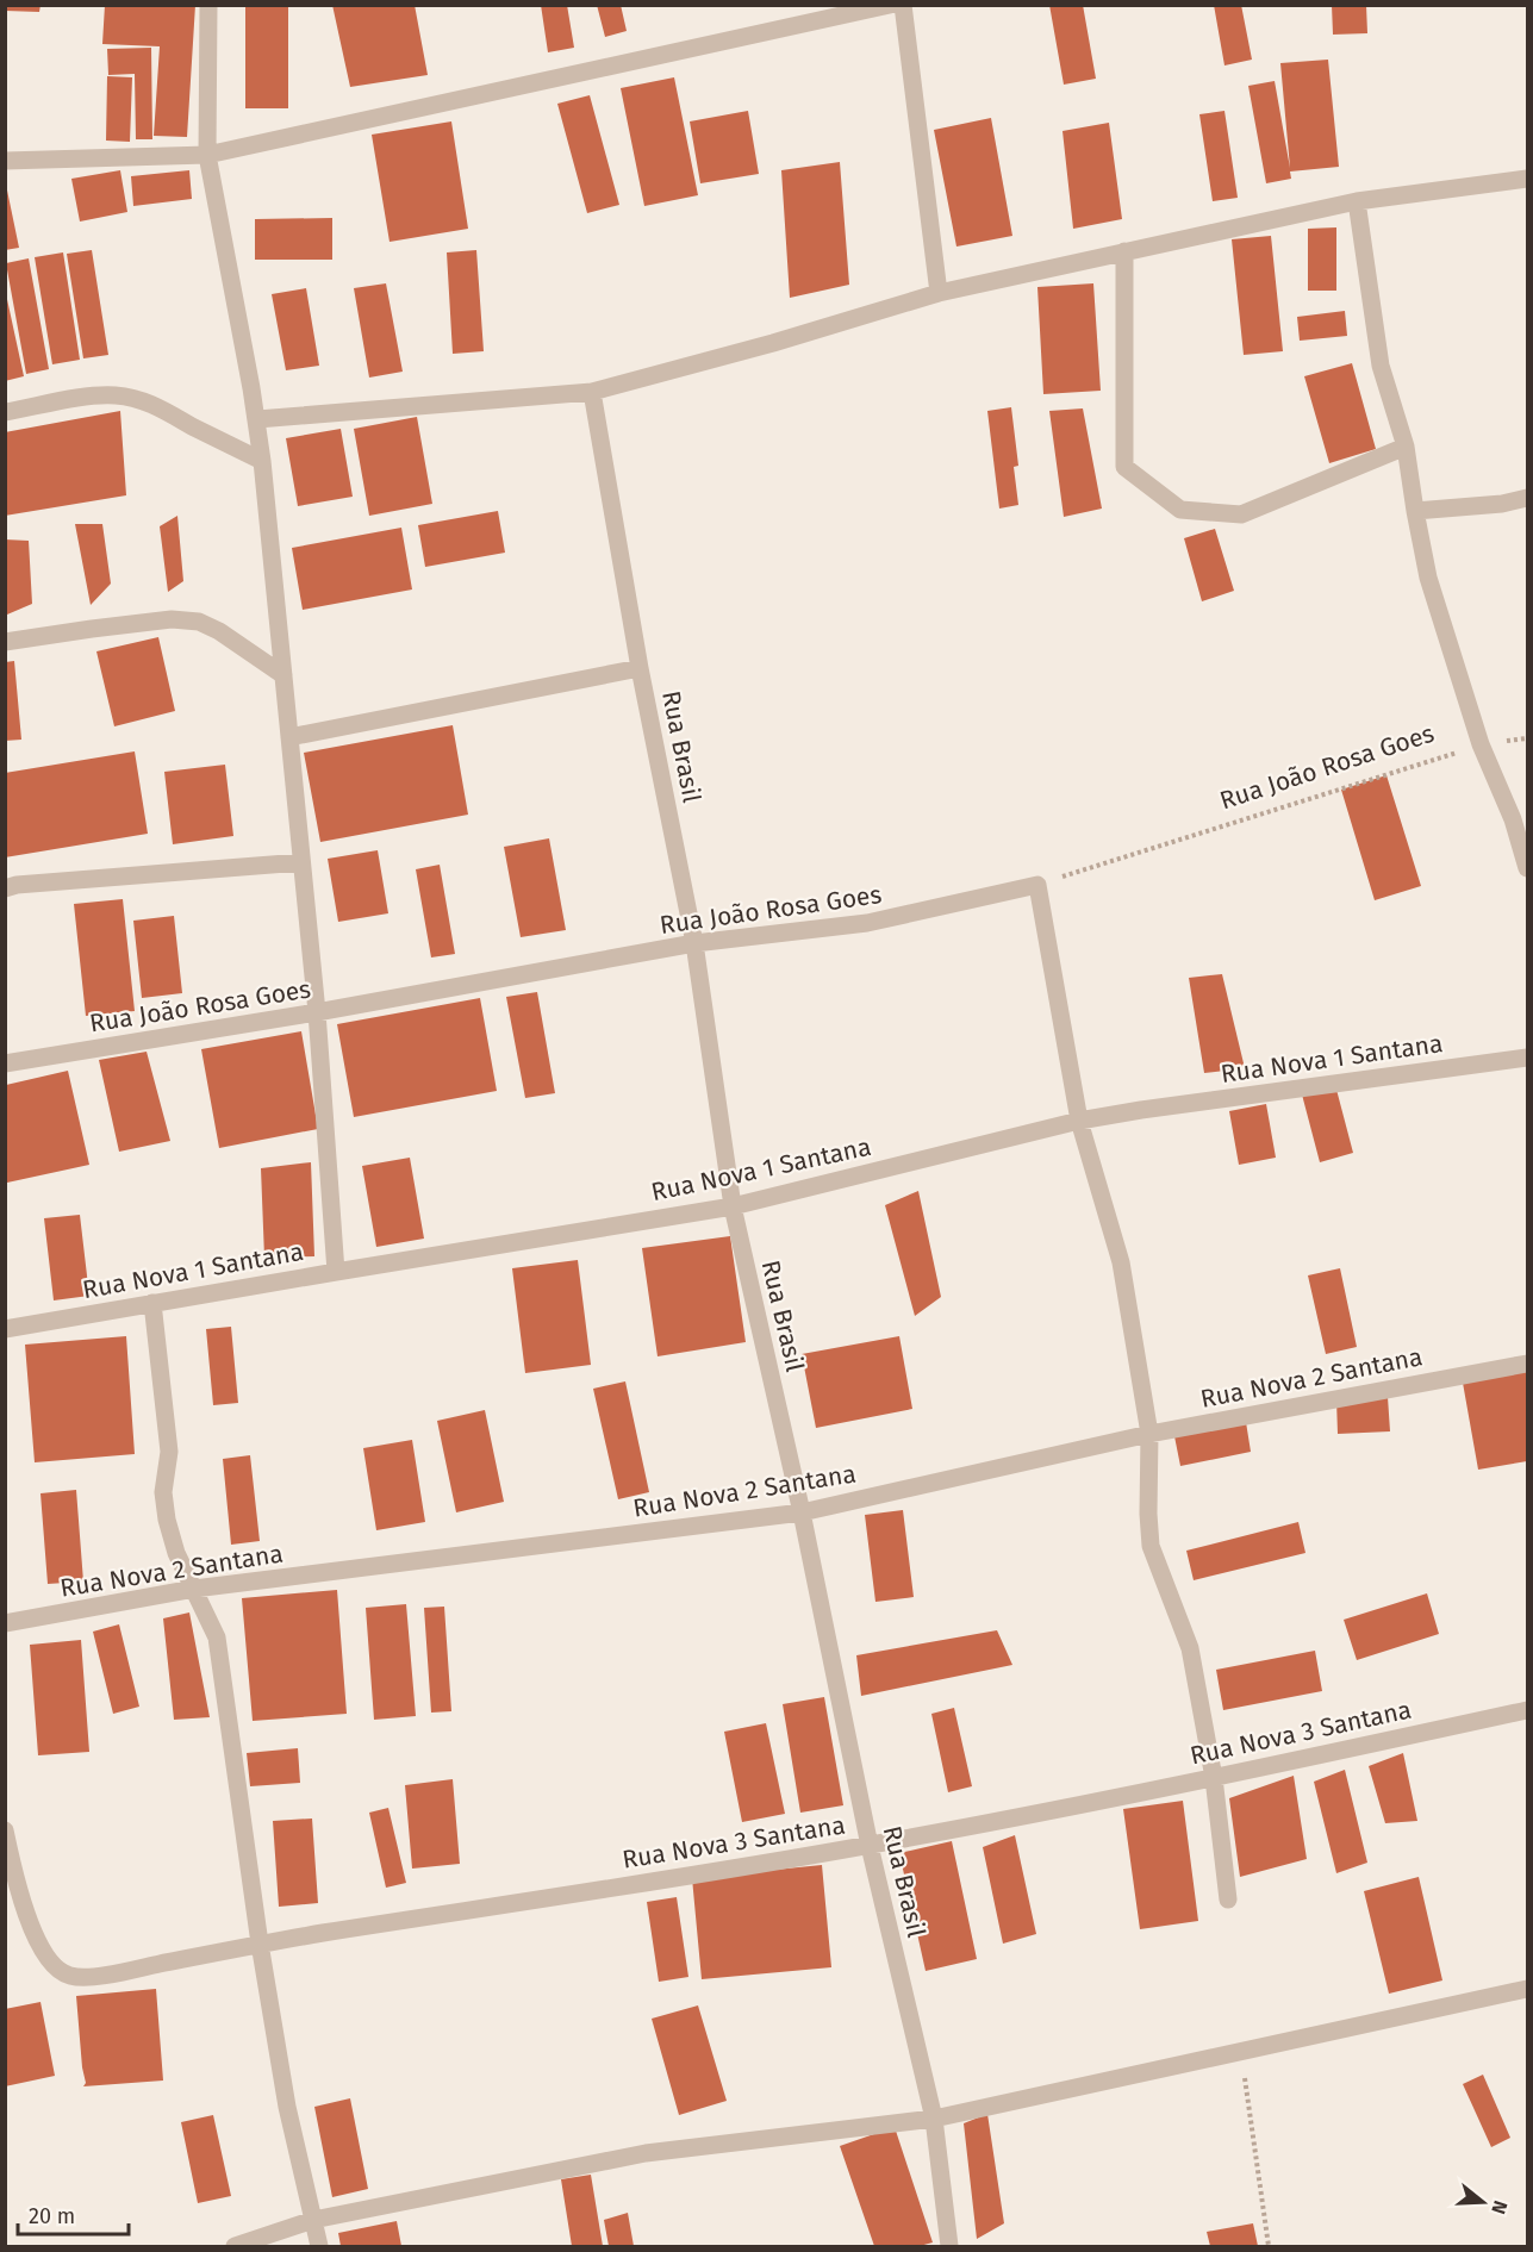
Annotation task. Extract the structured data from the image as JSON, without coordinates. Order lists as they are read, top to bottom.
{
  "streets": {
    "street": [
      "Rua Brasil",
      "Rua João Rosa Goes",
      "Rua Nova 1 Santana",
      "Rua Nova 2 Santana",
      "Rua Nova 3 Santana"
    ]
  },
  "crossings": [
    ["Rua Brasil", "Rua João Rosa Goes"],
    ["Rua Brasil", "Rua Nova 1 Santana"],
    ["Rua Brasil", "Rua Nova 2 Santana"],
    ["Rua Brasil", "Rua Nova 3 Santana"]
  ],
  "scale_bar": "20 m",
  "north": "right"
}
